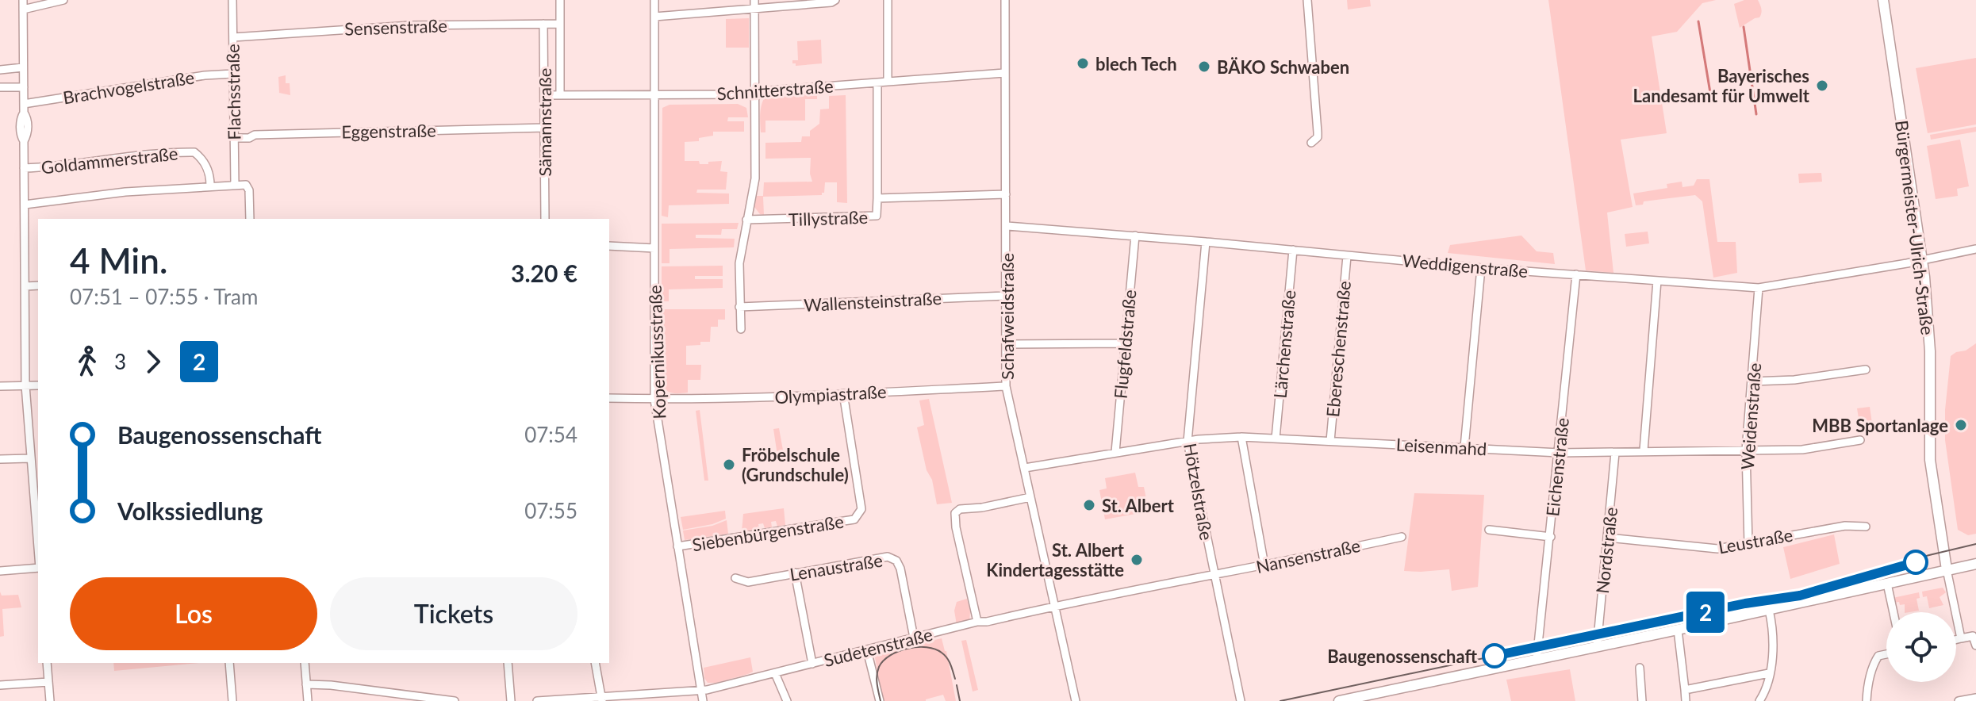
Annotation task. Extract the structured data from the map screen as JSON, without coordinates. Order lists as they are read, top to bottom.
{
  "streets": {
    "main road": ["Bürgermeister-Ulrich-Straße"],
    "street": [
      "Sensenstraße",
      "Brachvogelstraße",
      "Schnitterstraße",
      "Flachsstraße",
      "Sämannstraße",
      "Eggenstraße",
      "Goldammerstraße",
      "Tillystraße",
      "Weddigenstraße",
      "Wallensteinstraße",
      "Schafweidstraße",
      "Flugfeldstraße",
      "Lärchenstraße",
      "Ebereschenstraße",
      "Kopernikusstraße",
      "Olympiastraße",
      "Weidenstraße",
      "Leisenmahd",
      "Eichenstraße",
      "Hötzelstraße",
      "Siebenbürgenstraße",
      "Leustraße",
      "Nordstraße",
      "Nansenstraße",
      "Lenaustraße",
      "Sudetenstraße"
    ]
  },
  "crossings": [
    ["Sensenstraße", "Flachsstraße"],
    ["Sensenstraße", "Sämannstraße"],
    ["Brachvogelstraße", "Flachsstraße"],
    ["Schnitterstraße", "Sämannstraße"],
    ["Schnitterstraße", "Schafweidstraße"],
    ["Schnitterstraße", "Kopernikusstraße"],
    ["Flachsstraße", "Eggenstraße"],
    ["Flachsstraße", "Goldammerstraße"],
    ["Sämannstraße", "Eggenstraße"],
    ["Tillystraße", "Schafweidstraße"],
    ["Bürgermeister-Ulrich-Straße", "Weddigenstraße"],
    ["Weddigenstraße", "Schafweidstraße"],
    ["Weddigenstraße", "Flugfeldstraße"],
    ["Weddigenstraße", "Lärchenstraße"],
    ["Weddigenstraße", "Ebereschenstraße"],
    ["Weddigenstraße", "Weidenstraße"],
    ["Weddigenstraße", "Eichenstraße"],
    ["Weddigenstraße", "Hötzelstraße"],
    ["Wallensteinstraße", "Schafweidstraße"],
    ["Schafweidstraße", "Olympiastraße"],
    ["Schafweidstraße", "Leisenmahd"],
    ["Schafweidstraße", "Nansenstraße"],
    ["Schafweidstraße", "Sudetenstraße"],
    ["Flugfeldstraße", "Leisenmahd"],
    ["Lärchenstraße", "Leisenmahd"],
    ["Ebereschenstraße", "Leisenmahd"],
    ["Kopernikusstraße", "Olympiastraße"],
    ["Kopernikusstraße", "Siebenbürgenstraße"],
    ["Kopernikusstraße", "Sudetenstraße"],
    ["Olympiastraße", "Siebenbürgenstraße"],
    ["Weidenstraße", "Leisenmahd"],
    ["Weidenstraße", "Leustraße"],
    ["Leisenmahd", "Eichenstraße"],
    ["Leisenmahd", "Hötzelstraße"],
    ["Leisenmahd", "Nordstraße"],
    ["Hötzelstraße", "Nansenstraße"],
    ["Leustraße", "Nordstraße"],
    ["Nansenstraße", "Sudetenstraße"],
    ["Lenaustraße", "Sudetenstraße"]
  ],
  "places": [
    "blech Tech",
    "BÄKO Schwaben",
    "Bayerisches Landesamt für Umwelt",
    "MBB Sportanlage",
    "Fröbelschule (Grundschule)",
    "St. Albert",
    "St. Albert Kindertagesstätte",
    "Baugenossenschaft"
  ],
  "lines": ["tram line 2"],
  "page": {
    "on_map": "2",
    "heading": ["4 Min.", "07:51 – 07:55 · Tram", "3.20 €"],
    "legs": ["3", "2"],
    "list": [
      {
        "name": "Baugenossenschaft",
        "value": "07:54"
      },
      {
        "name": "Volkssiedlung",
        "value": "07:55"
      }
    ],
    "buttons": ["Los", "Tickets"]
  }
}
